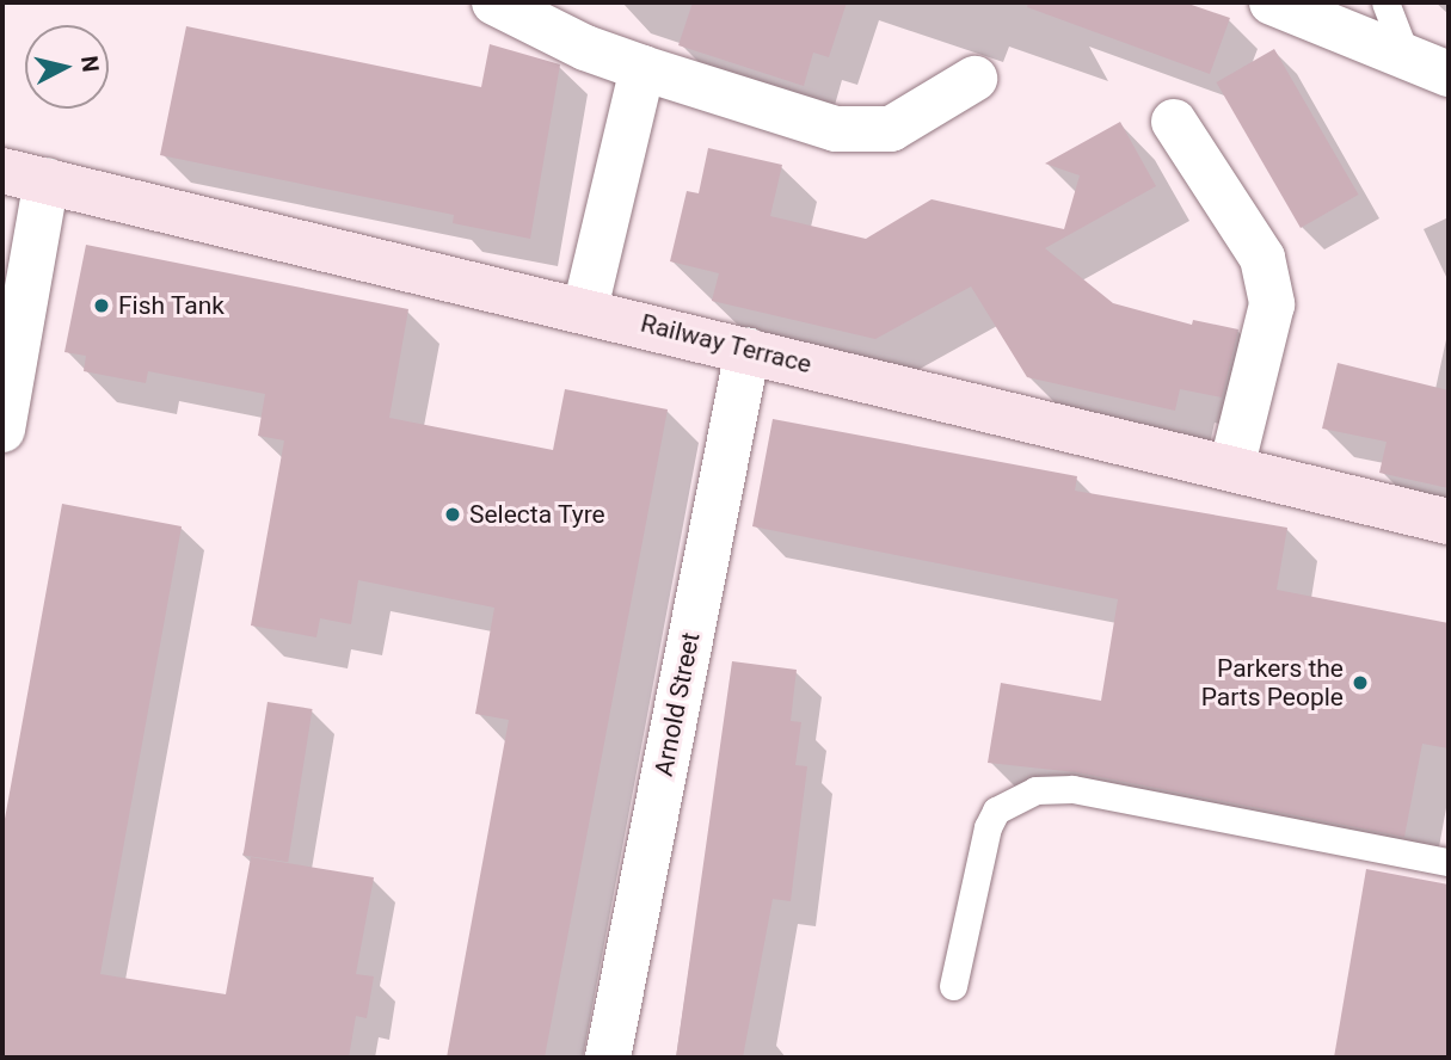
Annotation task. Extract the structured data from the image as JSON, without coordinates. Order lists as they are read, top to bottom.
{
  "streets": {
    "street": ["Railway Terrace", "Arnold Street"]
  },
  "crossings": [
    ["Railway Terrace", "Arnold Street"]
  ],
  "places": ["Fish Tank", "Selecta Tyre", "Parkers the Parts People"],
  "north": "right"
}
